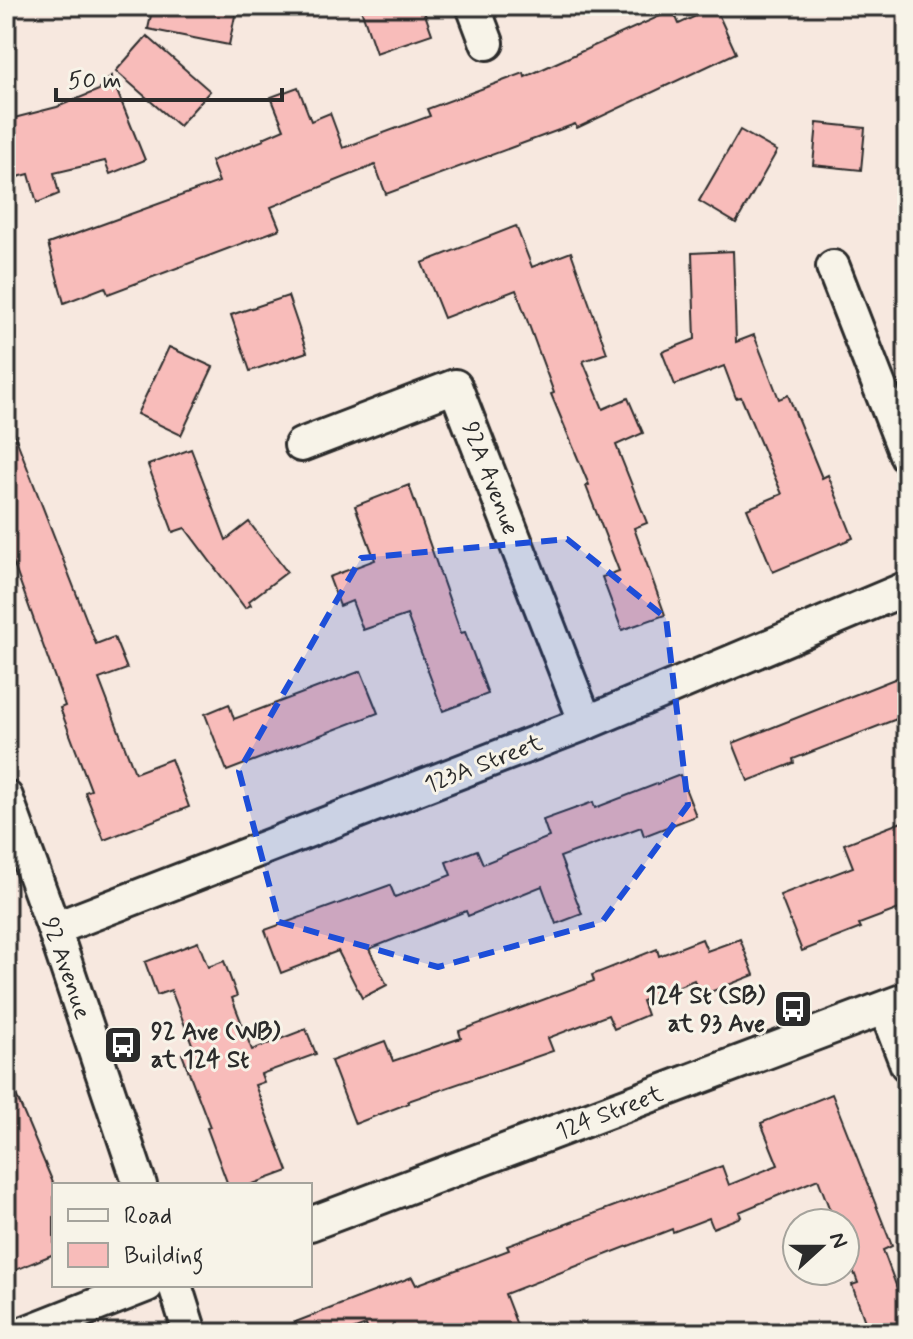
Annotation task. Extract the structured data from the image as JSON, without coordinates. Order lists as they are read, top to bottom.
{
  "streets": {
    "street": [
      "92A Avenue",
      "123A Street",
      "92 Avenue",
      "124 Street"
    ]
  },
  "crossings": [
    ["92A Avenue", "123A Street"],
    ["123A Street", "92 Avenue"]
  ],
  "places": {
    "bus stop": ["124 St (SB) at 93 Ave", "92 Ave (WB) at 124 St"]
  },
  "legend": ["Road", "Building"],
  "scale_bar": "50 m",
  "north": "right"
}
